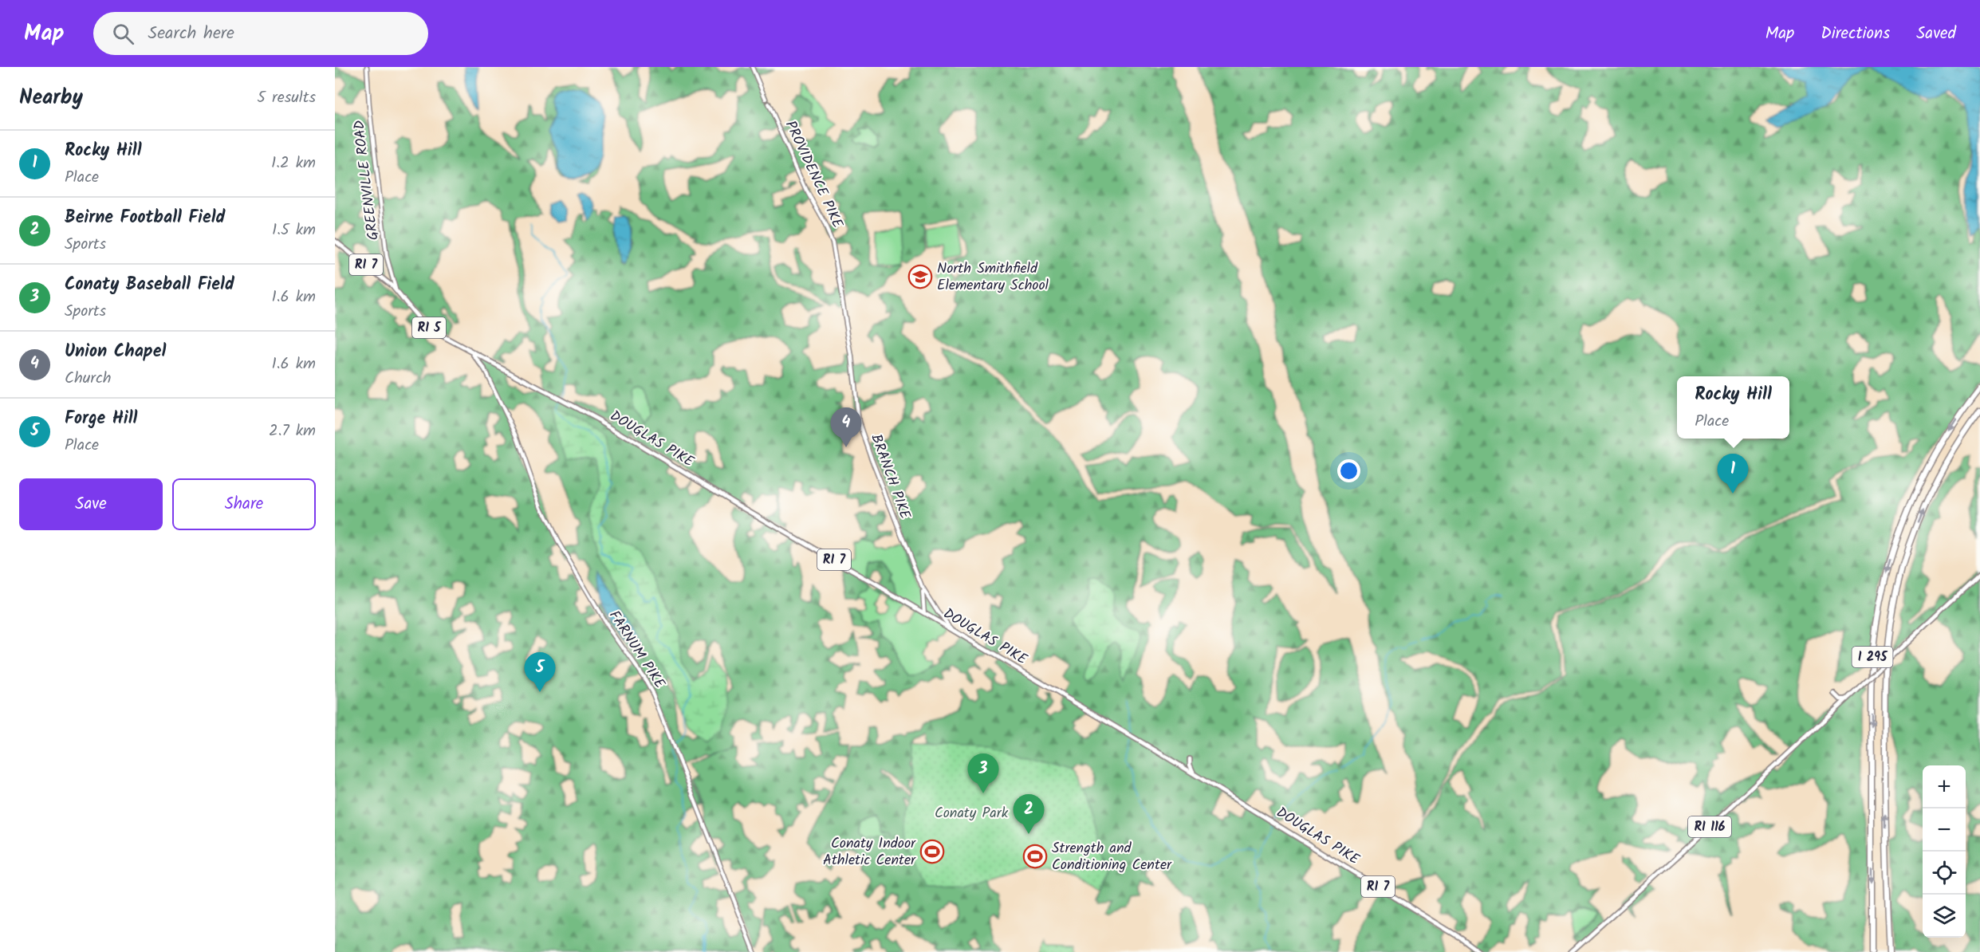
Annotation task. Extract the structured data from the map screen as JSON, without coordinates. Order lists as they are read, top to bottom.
{
  "streets": {
    "highway": ["I 295"],
    "main road": [
      "PROVIDENCE PIKE",
      "GREENVILLE ROAD",
      "RI 7",
      "RI 5",
      "DOUGLAS PIKE",
      "BRANCH PIKE",
      "FARNUM PIKE",
      "RI 116"
    ]
  },
  "crossings": [
    ["PROVIDENCE PIKE", "BRANCH PIKE"],
    ["GREENVILLE ROAD", "RI 7"],
    ["GREENVILLE ROAD", "RI 5"],
    ["RI 7", "RI 5"],
    ["RI 5", "DOUGLAS PIKE"],
    ["RI 5", "FARNUM PIKE"],
    ["DOUGLAS PIKE", "BRANCH PIKE"],
    ["DOUGLAS PIKE", "FARNUM PIKE"]
  ],
  "parks": ["Conaty Park"],
  "places": {
    "school or university": ["North Smithfield Elementary School"],
    "sports": ["Conaty Indoor Athletic Center", "Strength and Conditioning Center"]
  },
  "page": {
    "header": "Map",
    "search": "Search here",
    "nav": ["Map", "Directions", "Saved"],
    "heading": ["Nearby", "5 results"],
    "list": [
      {
        "mark": "1",
        "name": "Rocky Hill",
        "note": "Place",
        "value": "1.2 km"
      },
      {
        "mark": "2",
        "name": "Beirne Football Field",
        "note": "Sports",
        "value": "1.5 km"
      },
      {
        "mark": "3",
        "name": "Conaty Baseball Field",
        "note": "Sports",
        "value": "1.6 km"
      },
      {
        "mark": "4",
        "name": "Union Chapel",
        "note": "Church",
        "value": "1.6 km"
      },
      {
        "mark": "5",
        "name": "Forge Hill",
        "note": "Place",
        "value": "2.7 km"
      }
    ],
    "popup": ["Rocky Hill", "Place"],
    "pins": [
      "4",
      "1",
      "5",
      "3",
      "2"
    ],
    "buttons": ["Save", "Share"],
    "map_buttons": ["+", "−"]
  }
}
